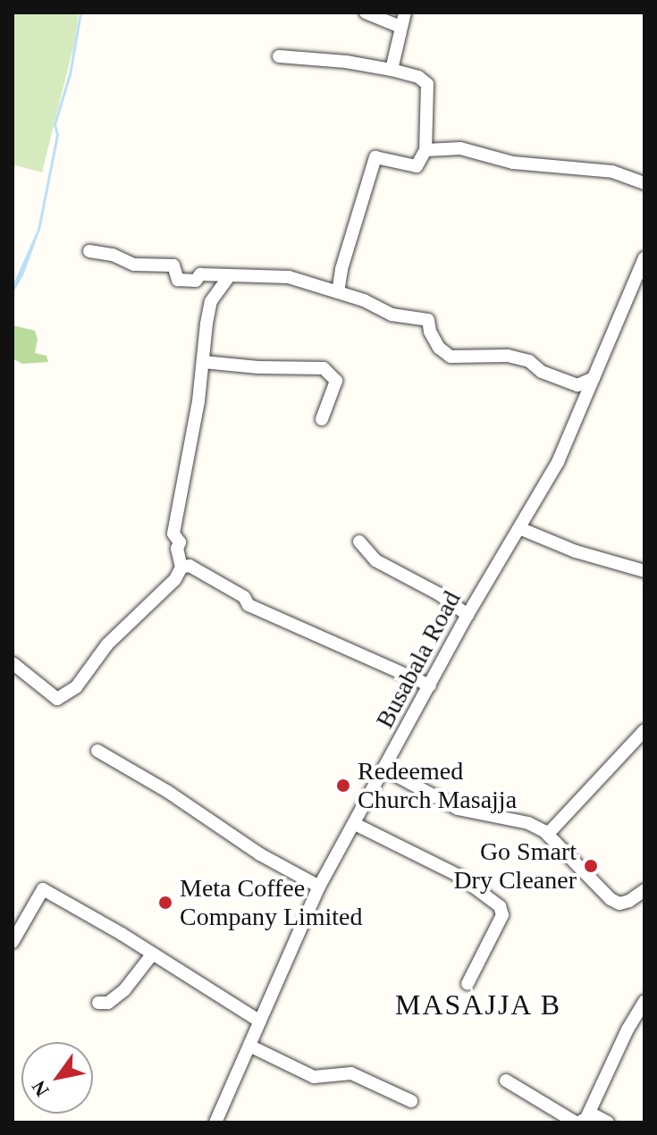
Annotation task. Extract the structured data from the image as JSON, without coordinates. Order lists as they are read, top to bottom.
{
  "streets": {
    "street": ["Busabala Road"]
  },
  "districts": ["MASAJJA B"],
  "places": ["Redeemed Church Masajja", "Go Smart Dry Cleaner", "Meta Coffee Company Limited"],
  "north": "bottom left"
}
